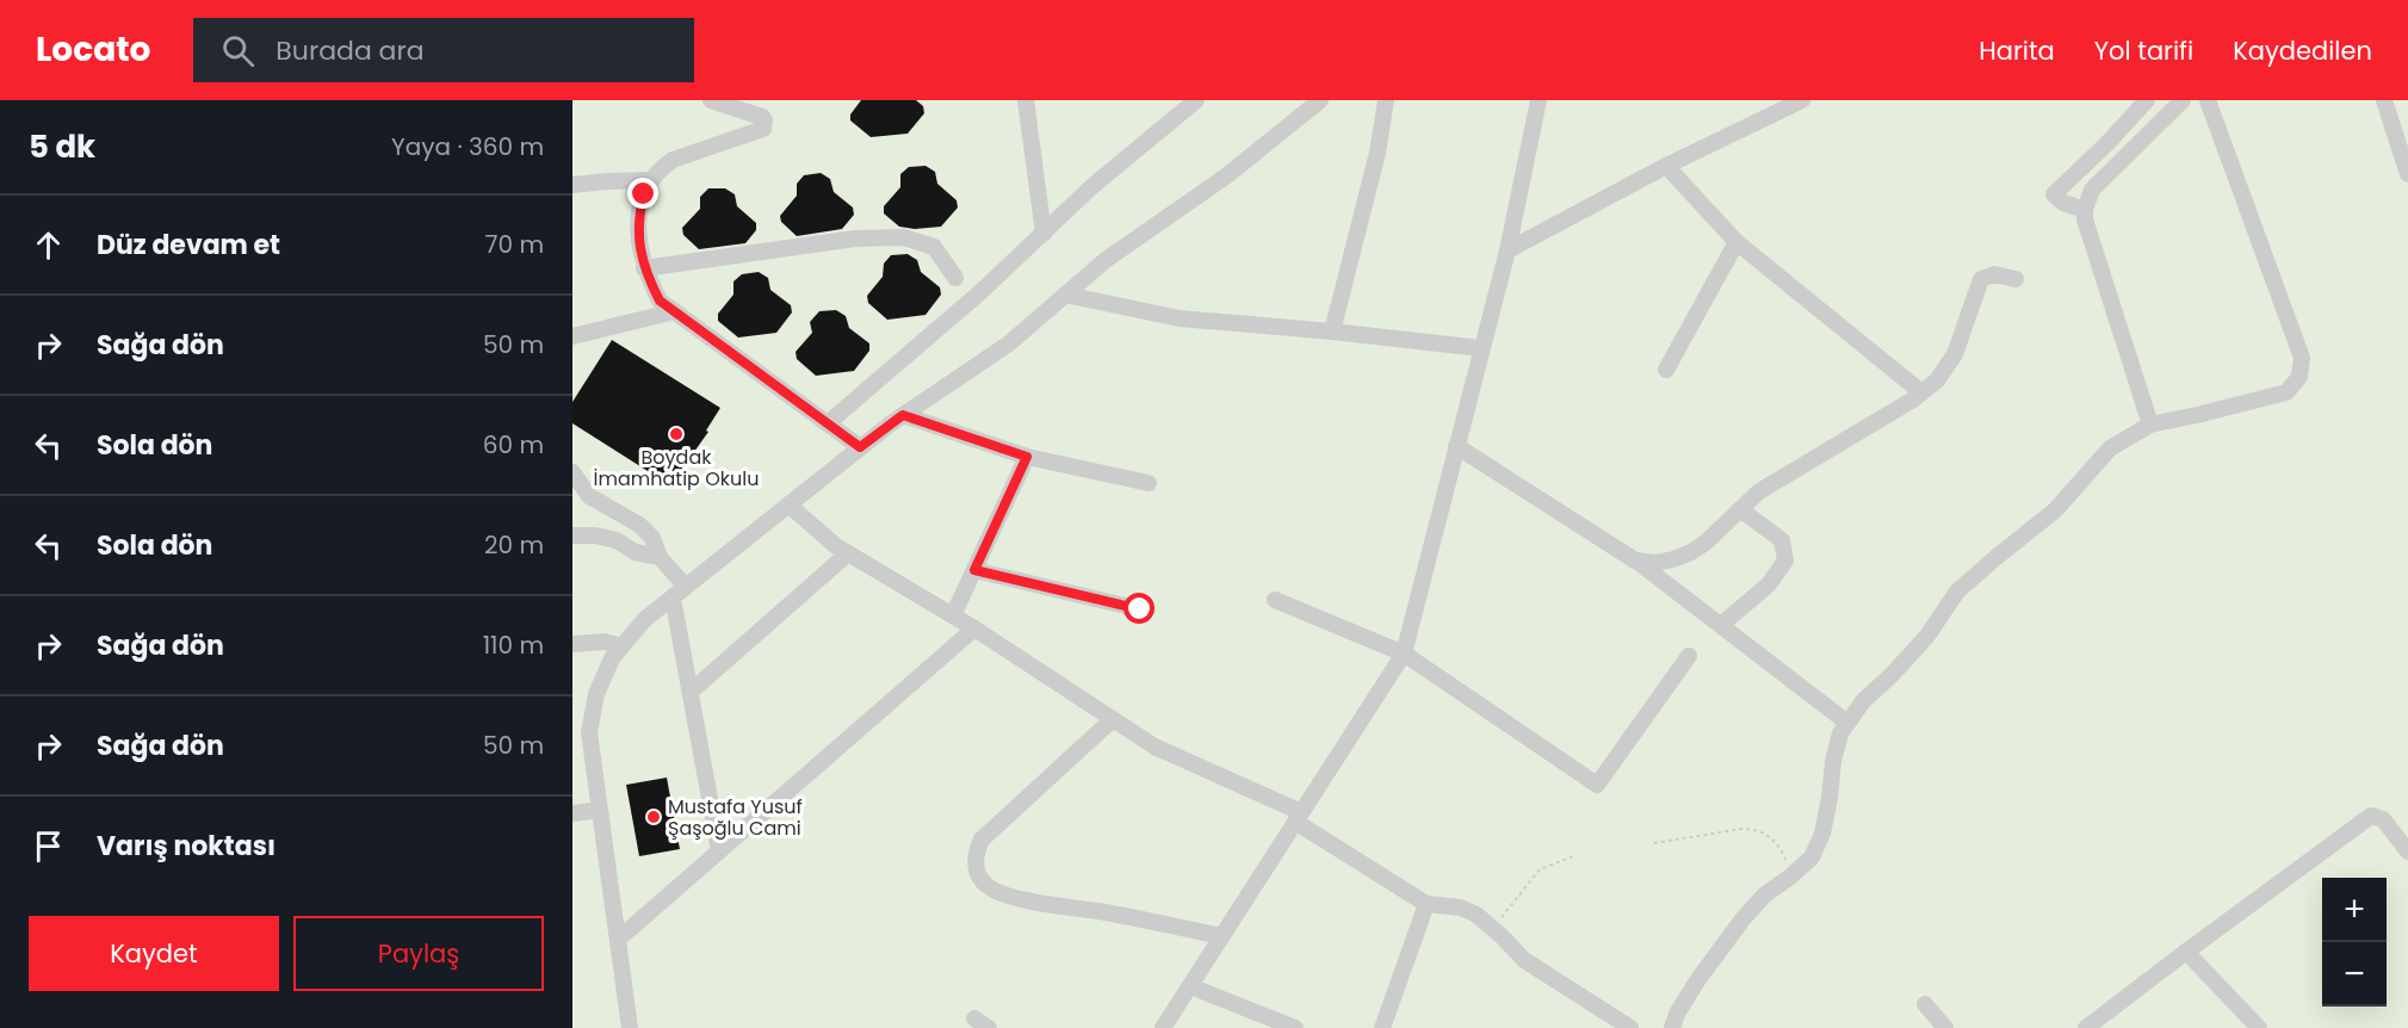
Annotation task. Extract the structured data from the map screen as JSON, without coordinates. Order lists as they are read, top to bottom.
{
  "places": ["Boydak İmamhatip Okulu", "Mustafa Yusuf Şaşoğlu Cami"],
  "page": {
    "header": "Locato",
    "search": "Burada ara",
    "nav": ["Harita", "Yol tarifi", "Kaydedilen"],
    "heading": ["5 dk", "Yaya · 360 m"],
    "list": [
      ["Düz devam et", "70 m"],
      ["Sağa dön", "50 m"],
      ["Sola dön", "60 m"],
      ["Sola dön", "20 m"],
      ["Sağa dön", "110 m"],
      ["Sağa dön", "50 m"],
      "Varış noktası"
    ],
    "map_buttons": ["+", "−"],
    "buttons": ["Kaydet", "Paylaş"]
  }
}
